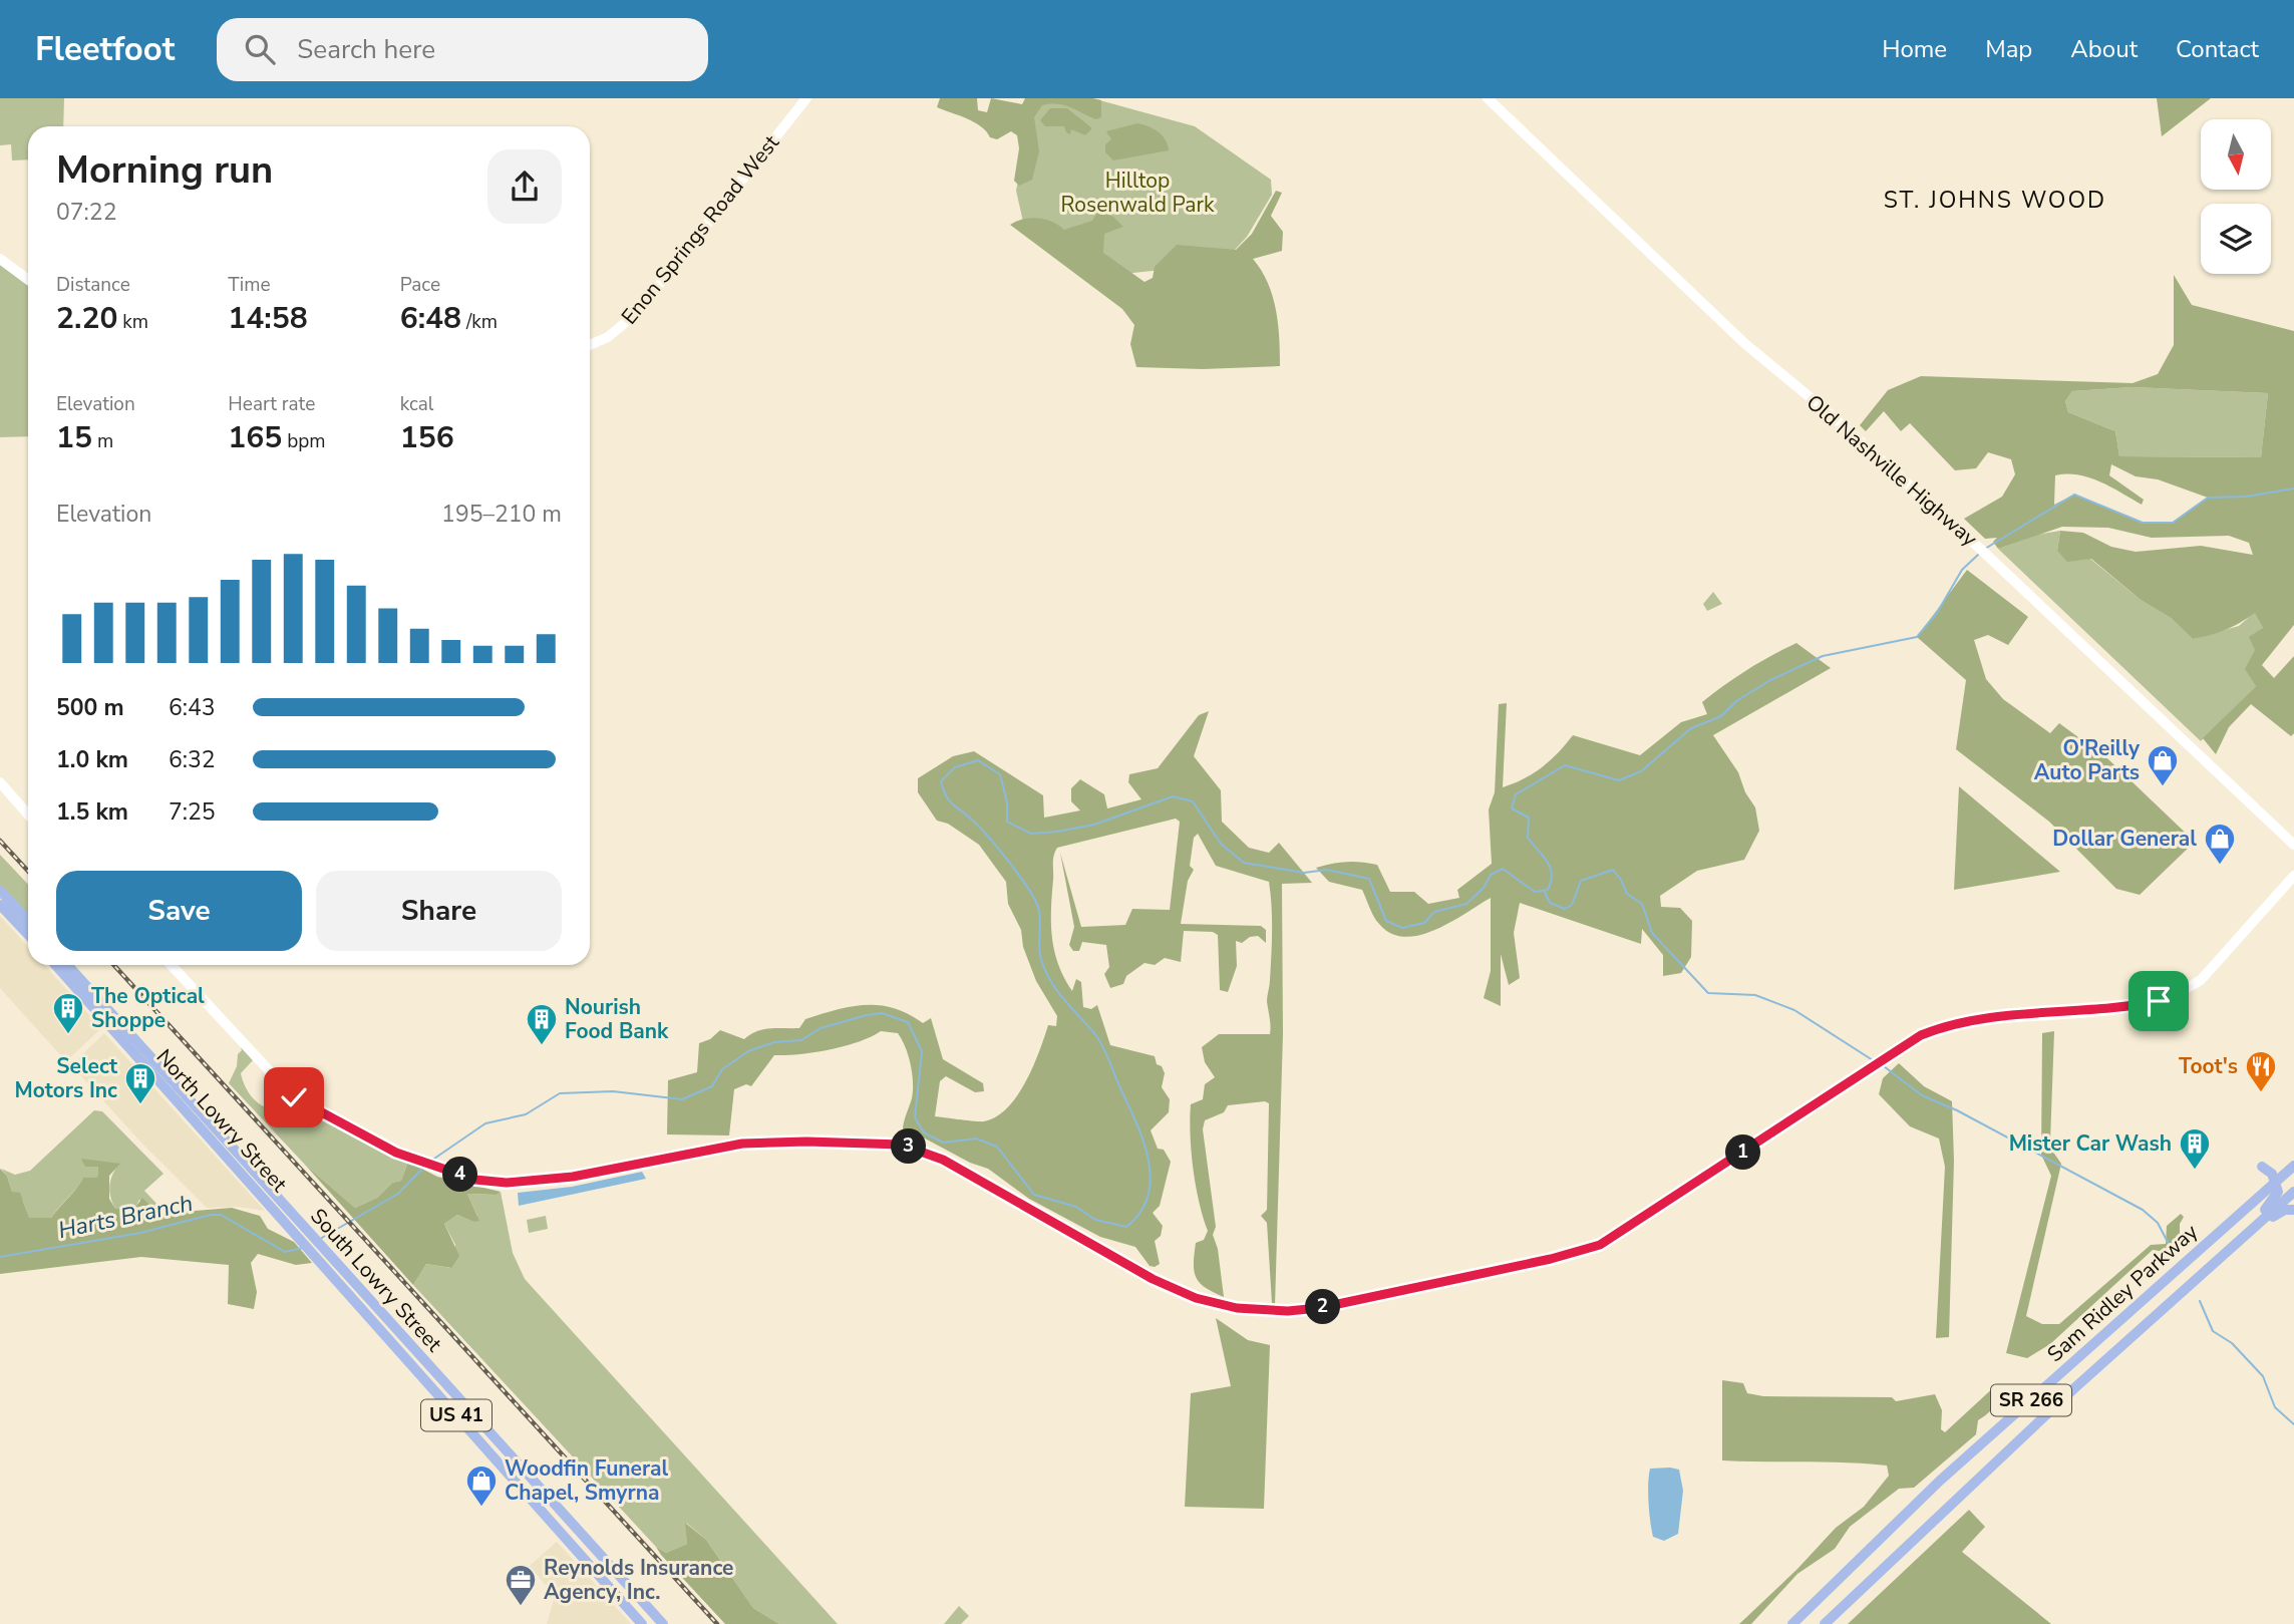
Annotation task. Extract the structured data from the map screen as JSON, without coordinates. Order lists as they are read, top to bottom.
{
  "streets": {
    "main road": [
      "North Lowry Street",
      "South Lowry Street",
      "Sam Ridley Parkway",
      "SR 266",
      "US 41"
    ],
    "street": ["Enon Springs Road West", "Old Nashville Highway"]
  },
  "crossings": [
    ["North Lowry Street", "South Lowry Street"],
    ["South Lowry Street", "US 41"]
  ],
  "districts": ["ST. JOHNS WOOD"],
  "water": ["Harts Branch"],
  "parks": ["Hilltop Rosenwald Park"],
  "places": {
    "shop": ["O'Reilly Auto Parts", "Dollar General", "Woodfin Funeral Chapel, Smyrna"],
    "building": [
      "The Optical Shoppe",
      "Nourish Food Bank",
      "Select Motors Inc",
      "Mister Car Wash"
    ],
    "restaurant": ["Toot's"],
    "office": ["Reynolds Insurance Agency, Inc."]
  },
  "north": "bottom",
  "page": {
    "header": "Fleetfoot",
    "search": "Search here",
    "nav": [
      "Home",
      "Map",
      "About",
      "Contact"
    ],
    "heading": ["Morning run", "07:22"],
    "stats": [
      ["Distance", "2.20 km"],
      ["Time", "14:58"],
      ["Pace", "6:48 /km"],
      ["Elevation", "15 m"],
      ["Heart rate", "165 bpm"],
      ["kcal", "156"]
    ],
    "chart": ["Elevation", "195–210 m"],
    "list": [
      {
        "name": "500 m",
        "note": "6:43"
      },
      {
        "name": "1.0 km",
        "note": "6:32"
      },
      {
        "name": "1.5 km",
        "note": "7:25"
      }
    ],
    "buttons": ["Save", "Share"],
    "pins": [
      "3",
      "1",
      "4",
      "2"
    ]
  }
}
